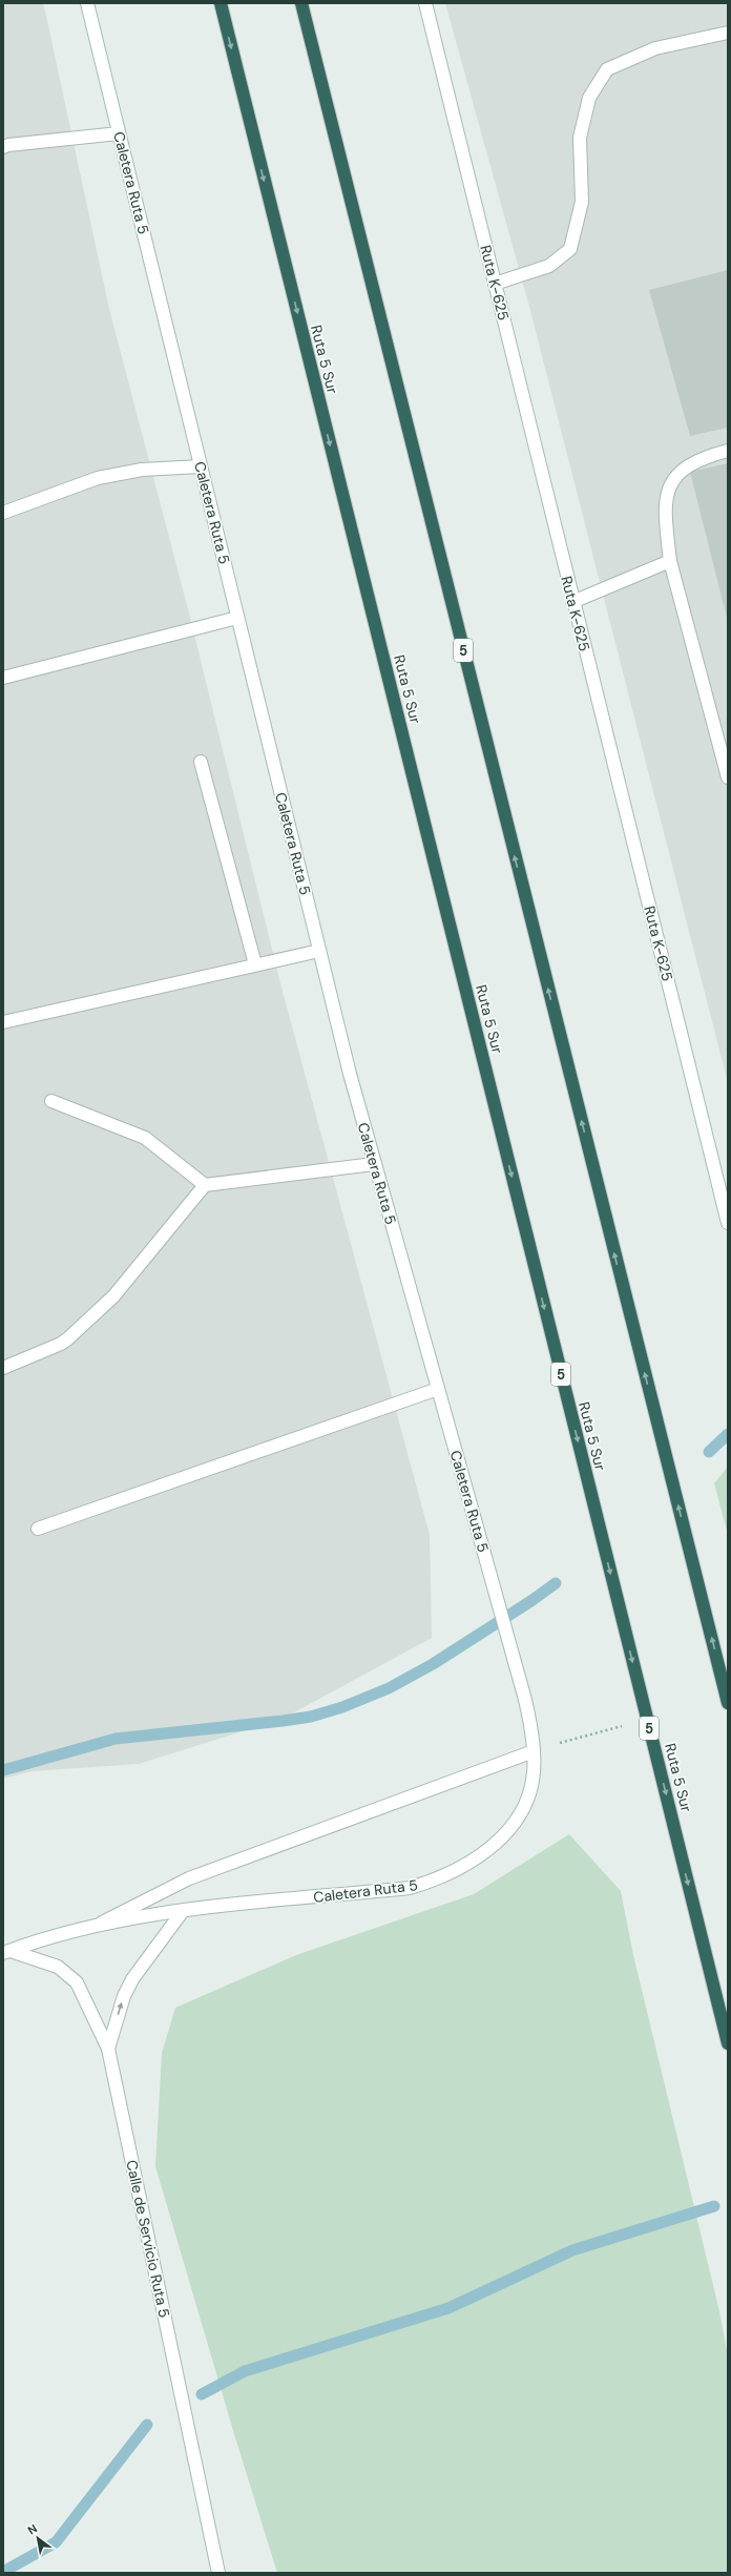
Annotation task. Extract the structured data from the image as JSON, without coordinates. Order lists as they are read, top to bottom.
{
  "streets": {
    "highway": ["Ruta 5 Sur", "5"],
    "main road": ["Caletera Ruta 5", "Ruta K-625", "Calle de Servicio Ruta 5"]
  },
  "crossings": [
    ["Caletera Ruta 5", "Calle de Servicio Ruta 5"]
  ],
  "north": "top left"
}
